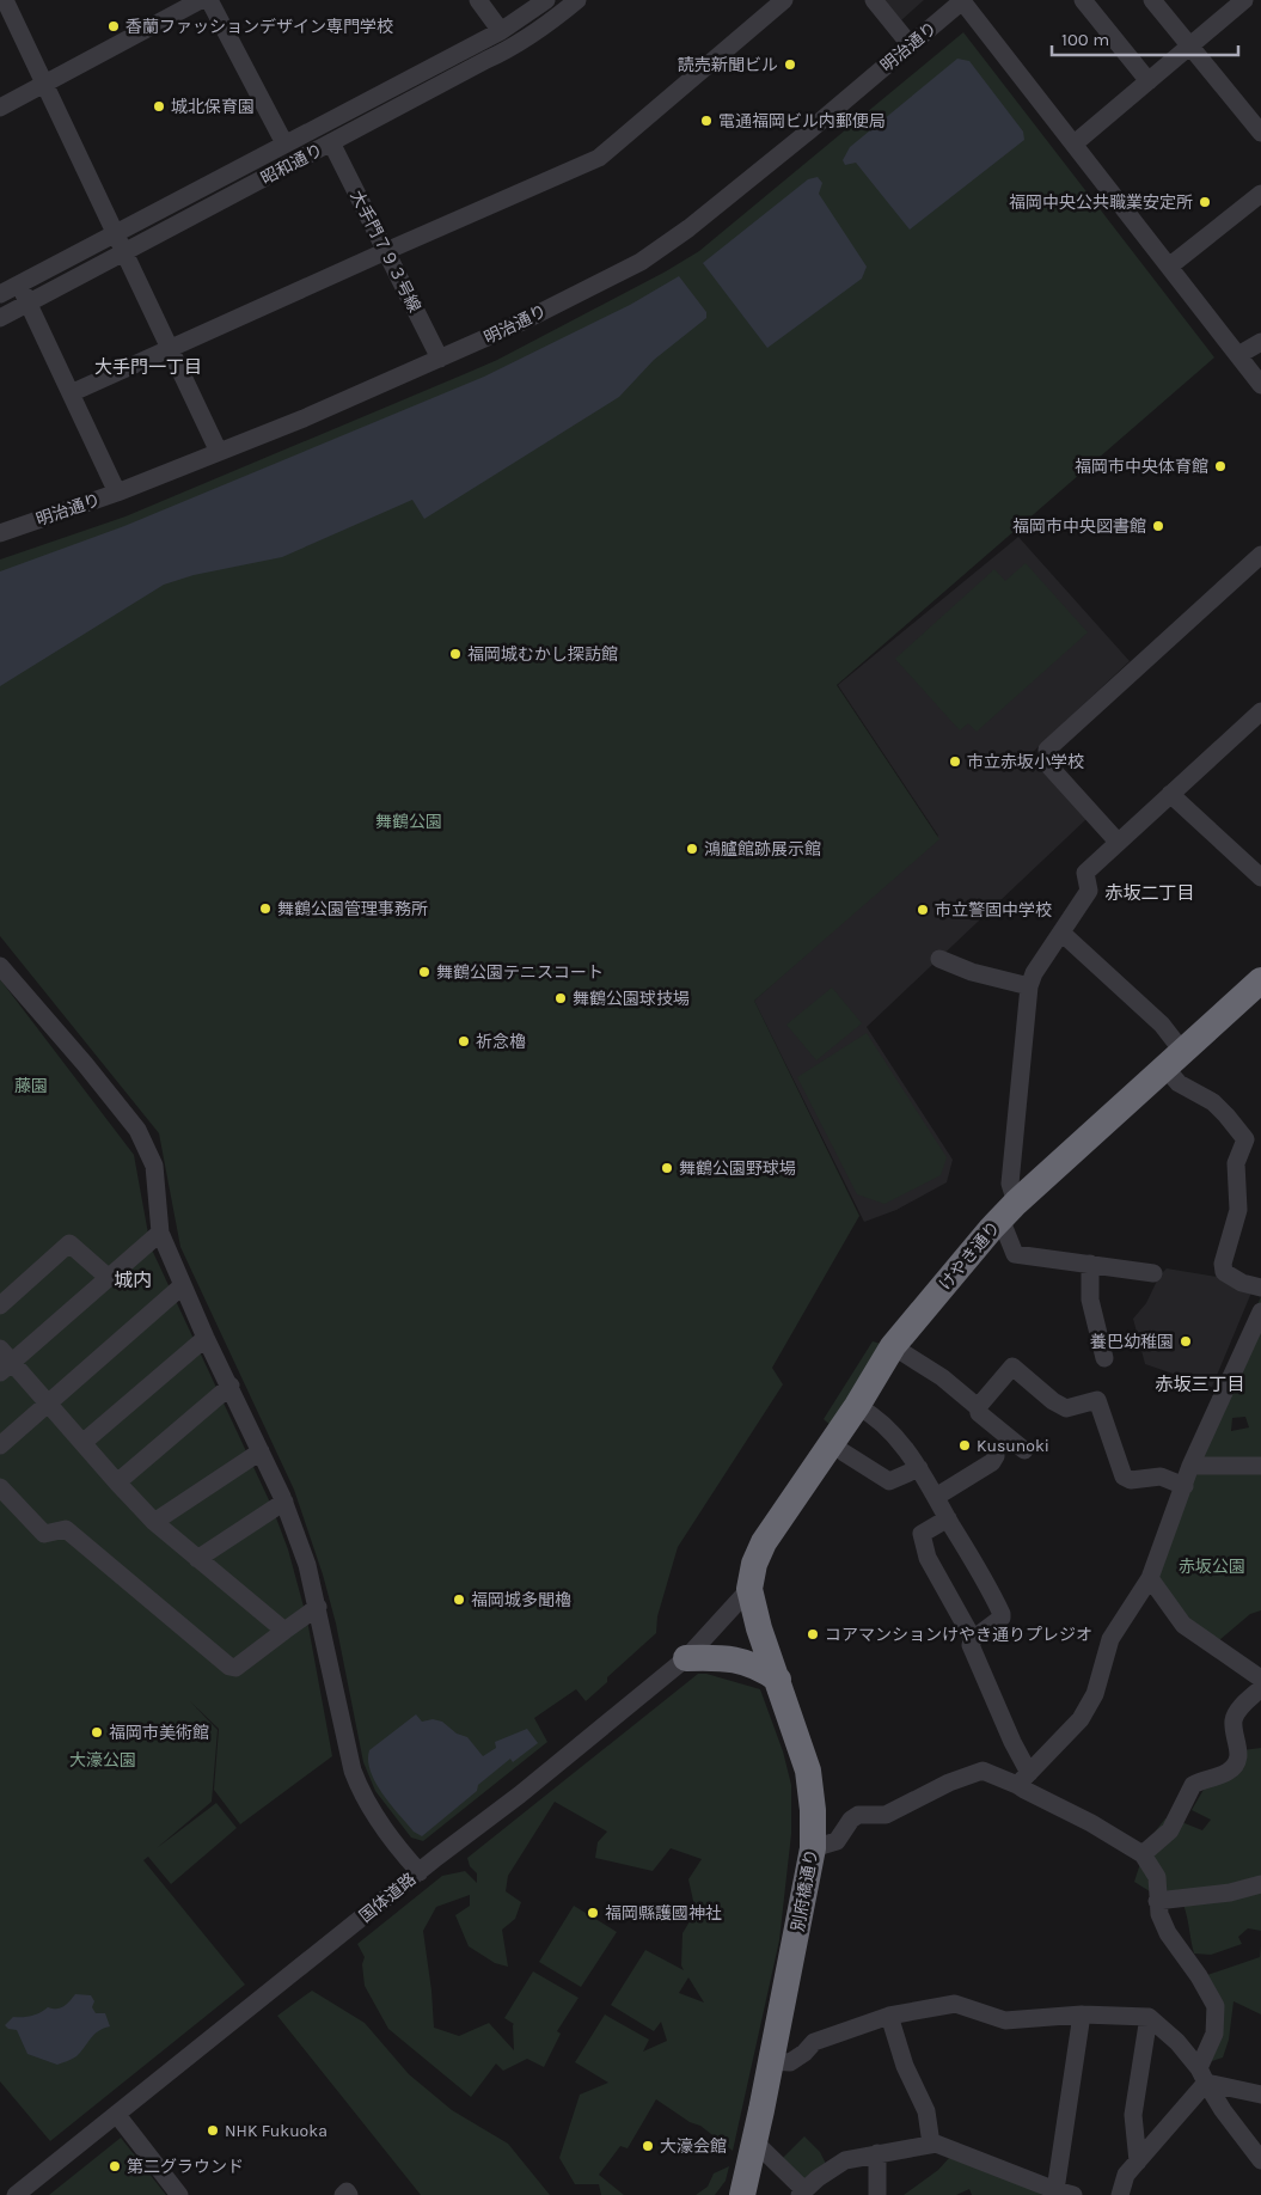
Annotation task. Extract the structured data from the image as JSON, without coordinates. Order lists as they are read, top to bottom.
{
  "streets": {
    "highway": ["けやき通り", "別府橋通り"],
    "street": [
      "明治通り",
      "昭和通り",
      "大手門７９３号線",
      "国体道路"
    ]
  },
  "crossings": [
    ["明治通り", "大手門７９３号線"],
    ["昭和通り", "大手門７９３号線"],
    ["けやき通り", "別府橋通り"],
    ["けやき通り", "国体道路"],
    ["別府橋通り", "国体道路"]
  ],
  "districts": [
    "大手門一丁目",
    "赤坂二丁目",
    "城内",
    "赤坂三丁目"
  ],
  "parks": [
    "舞鶴公園",
    "藤園",
    "赤坂公園",
    "大濠公園"
  ],
  "places": [
    "香蘭ファッションデザイン専門学校",
    "読売新聞ビル",
    "城北保育園",
    "電通福岡ビル内郵便局",
    "福岡中央公共職業安定所",
    "福岡市中央体育館",
    "福岡市中央図書館",
    "福岡城むかし探訪館",
    "市立赤坂小学校",
    "鴻臚館跡展示館",
    "舞鶴公園管理事務所",
    "市立警固中学校",
    "舞鶴公園テニスコート",
    "舞鶴公園球技場",
    "祈念櫓",
    "舞鶴公園野球場",
    "養巴幼稚園",
    "Kusunoki",
    "福岡城多聞櫓",
    "コアマンションけやき通りプレジオ",
    "福岡市美術館",
    "福岡縣護國神社",
    "NHK Fukuoka",
    "大濠会館",
    "第二グラウンド"
  ],
  "scale_bar": "100 m"
}
